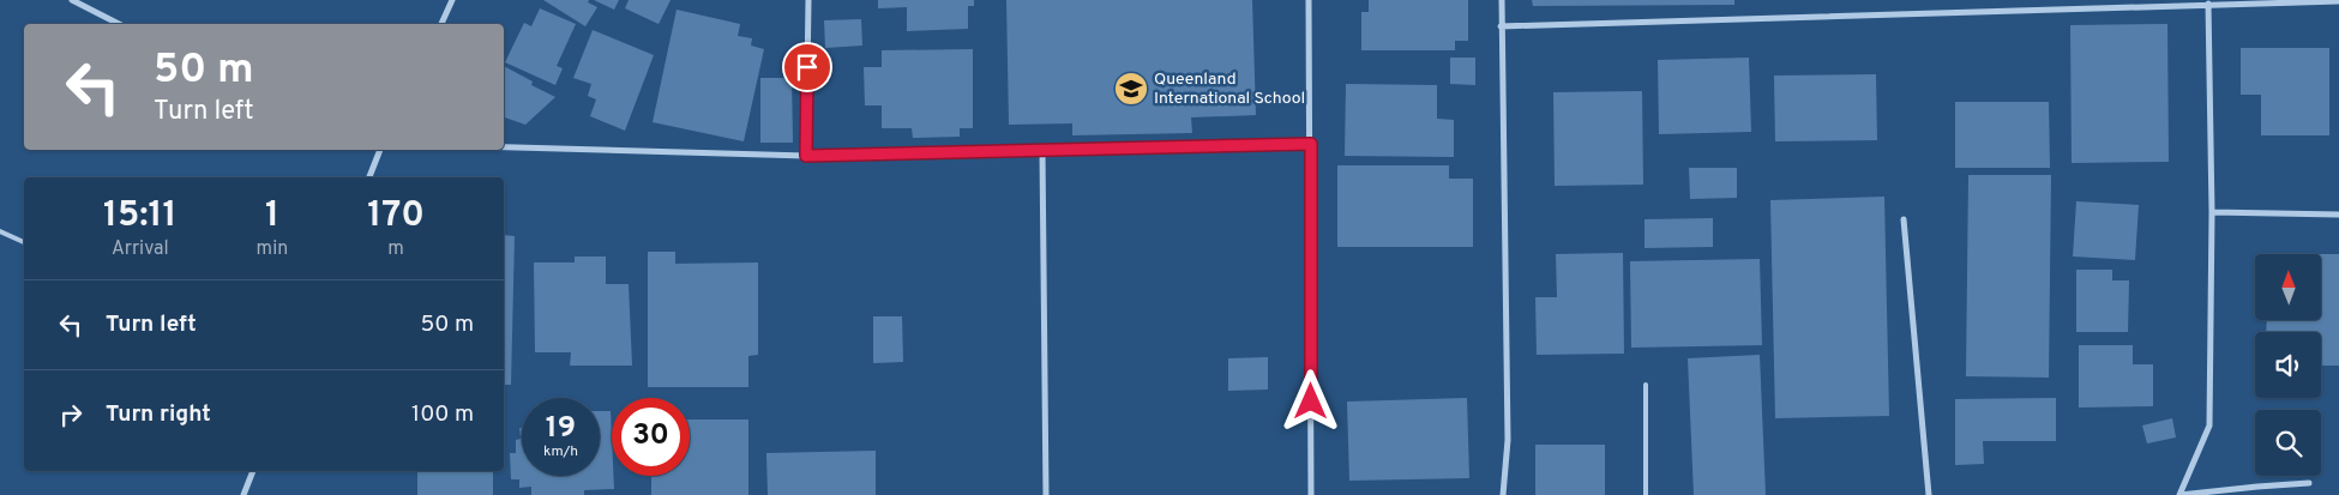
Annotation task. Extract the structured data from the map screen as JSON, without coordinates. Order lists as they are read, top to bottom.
{
  "places": {
    "school or university": ["Queenland International School"]
  },
  "north": "top",
  "page": {
    "turn": ["50 m", "Turn left"],
    "eta": [
      "15:11",
      "Arrival",
      "1",
      "min",
      "170",
      "m"
    ],
    "list": [
      {
        "name": "Turn left",
        "value": "50 m"
      },
      {
        "name": "Turn right",
        "value": "100 m"
      }
    ],
    "speed": "19 km/h",
    "limit": "30"
  }
}
